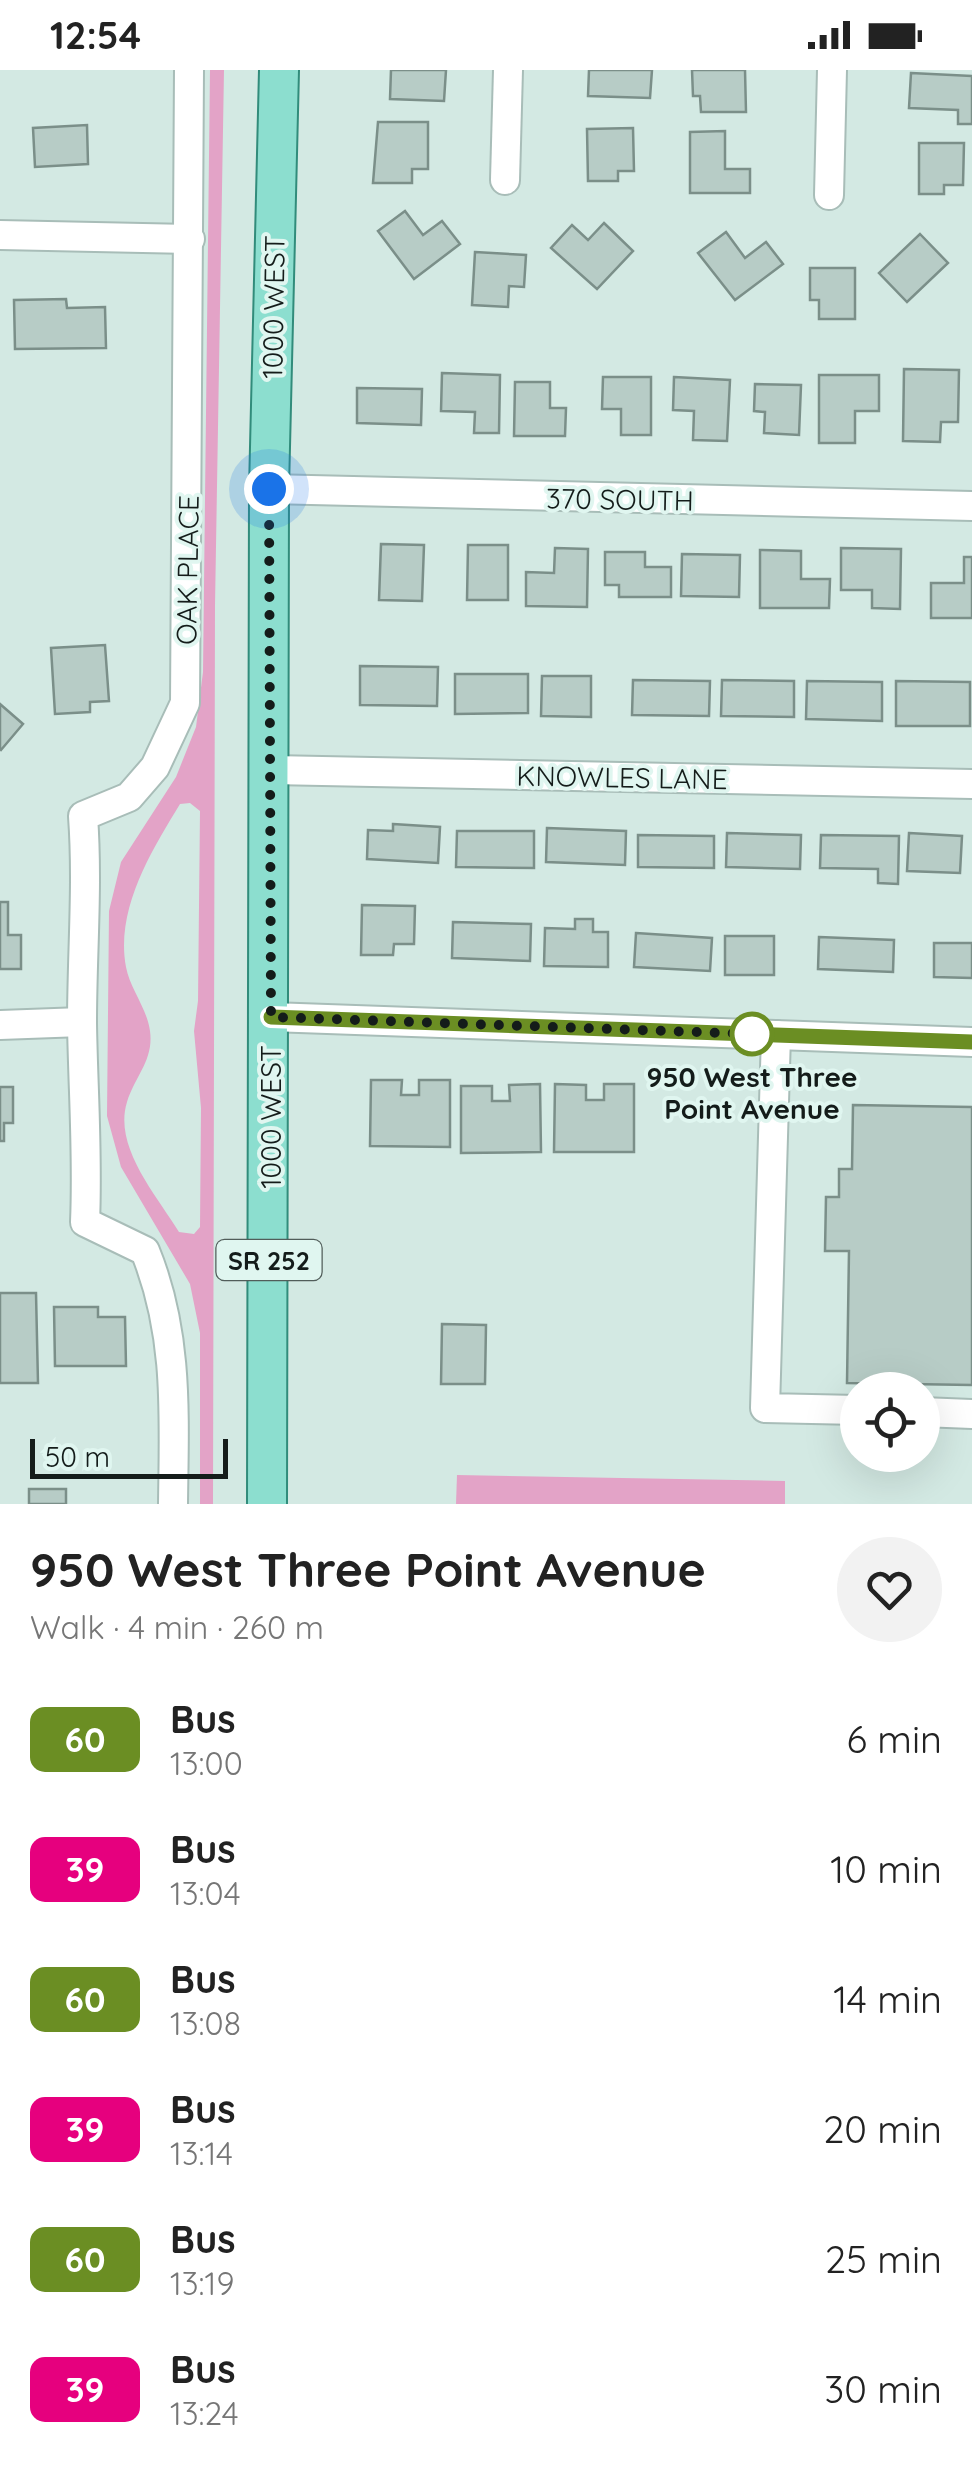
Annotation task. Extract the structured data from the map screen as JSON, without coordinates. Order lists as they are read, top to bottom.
{
  "streets": {
    "main road": ["1000 WEST", "SR 252"],
    "street": ["370 SOUTH", "OAK PLACE", "KNOWLES LANE"]
  },
  "crossings": [
    ["1000 WEST", "370 SOUTH"],
    ["1000 WEST", "KNOWLES LANE"]
  ],
  "places": ["950 West Three Point Avenue"],
  "lines": ["bus line 60"],
  "scale_bar": "50 m",
  "page": {
    "status": "12:54",
    "scale": "50 m",
    "heading": ["950 West Three Point Avenue", "Walk · 4 min · 260 m"],
    "list": [
      {
        "mark": "60",
        "name": "Bus",
        "note": "13:00",
        "value": "6 min"
      },
      {
        "mark": "39",
        "name": "Bus",
        "note": "13:04",
        "value": "10 min"
      },
      {
        "mark": "60",
        "name": "Bus",
        "note": "13:08",
        "value": "14 min"
      },
      {
        "mark": "39",
        "name": "Bus",
        "note": "13:14",
        "value": "20 min"
      },
      {
        "mark": "60",
        "name": "Bus",
        "note": "13:19",
        "value": "25 min"
      },
      {
        "mark": "39",
        "name": "Bus",
        "note": "13:24",
        "value": "30 min"
      }
    ]
  }
}
